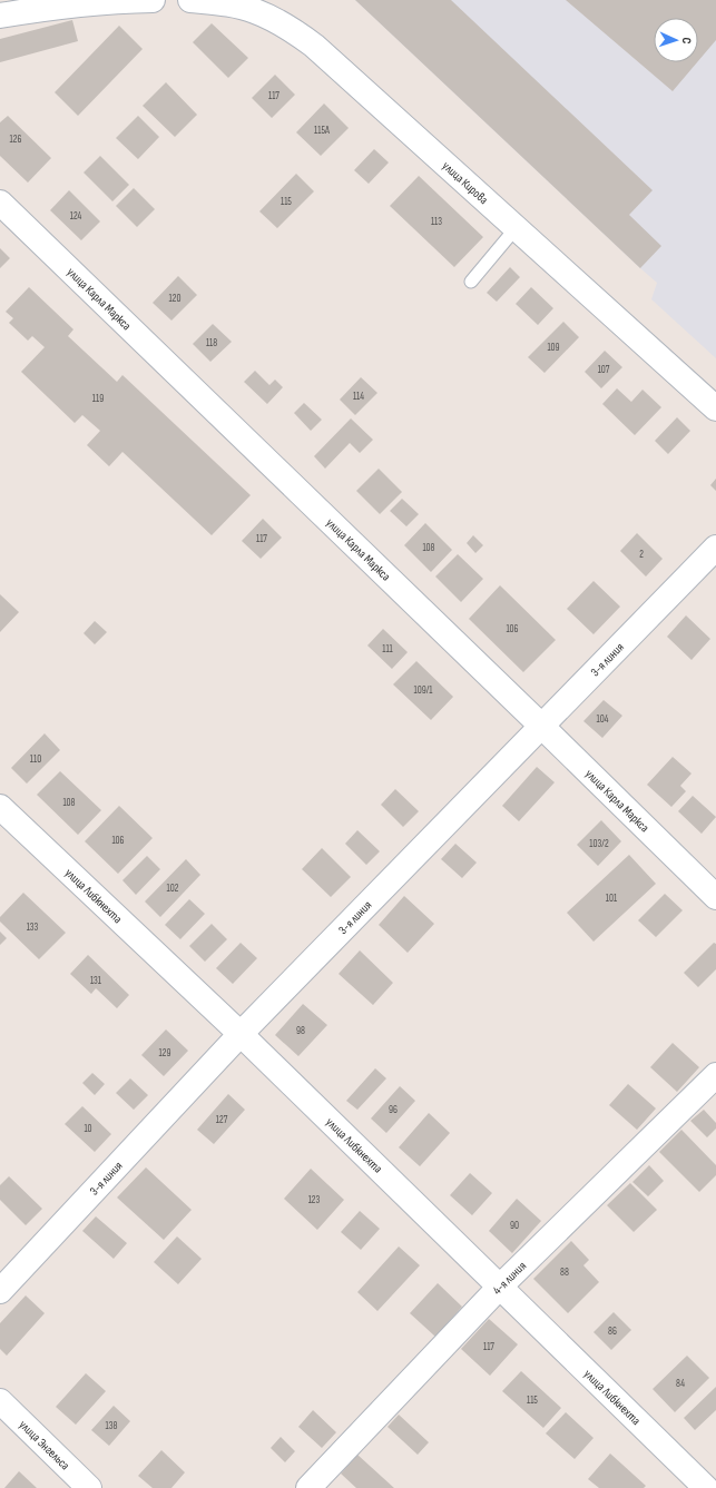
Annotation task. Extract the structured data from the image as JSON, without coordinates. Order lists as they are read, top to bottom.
{
  "streets": {
    "street": [
      "улица Кирова",
      "улица Карла Маркса",
      "3-я линия",
      "улица Либкнехта",
      "4-я линия",
      "улица Энгельса"
    ]
  },
  "crossings": [
    ["улица Карла Маркса", "3-я линия"],
    ["3-я линия", "улица Либкнехта"],
    ["улица Либкнехта", "4-я линия"]
  ],
  "house_numbers": [
    "117",
    "115А",
    "126",
    "115",
    "124",
    "113",
    "120",
    "118",
    "109",
    "107",
    "114",
    "119",
    "117",
    "108",
    "2",
    "106",
    "111",
    "109/1",
    "104",
    "110",
    "108",
    "106",
    "103/2",
    "102",
    "101",
    "133",
    "131",
    "98",
    "129",
    "96",
    "127",
    "10",
    "123",
    "90",
    "88",
    "86",
    "117",
    "84",
    "115",
    "138"
  ],
  "north": "right"
}
